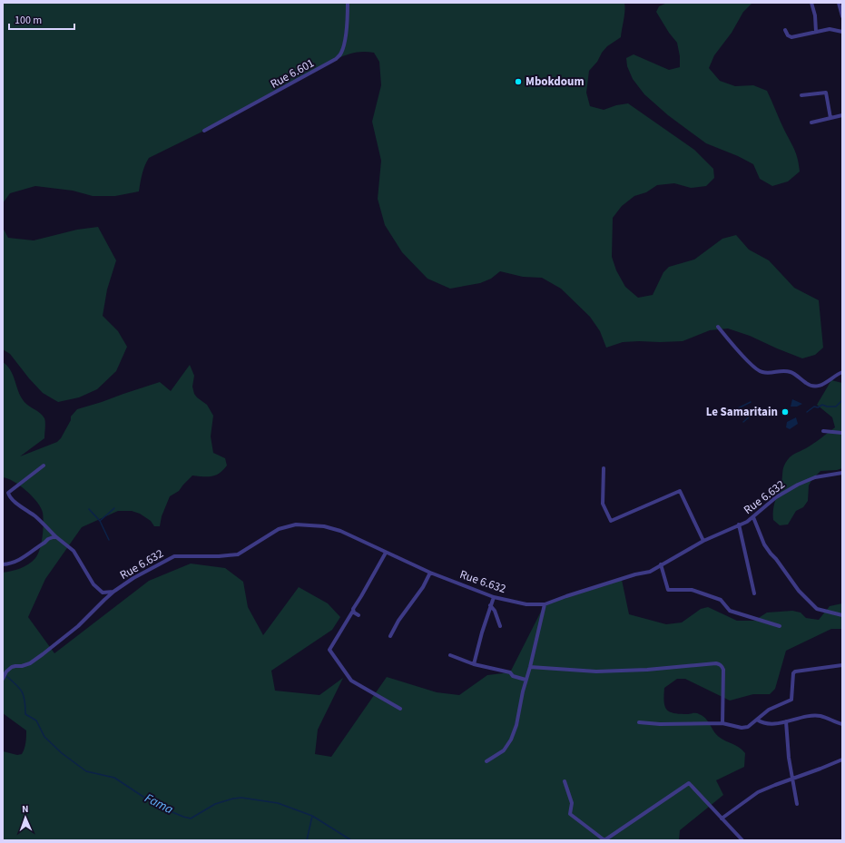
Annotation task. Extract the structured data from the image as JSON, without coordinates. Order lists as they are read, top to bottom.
{
  "streets": {
    "street": ["Rue 6.601", "Rue 6.632"]
  },
  "water": ["Fama"],
  "places": ["Mbokdoum", "Le Samaritain"],
  "scale_bar": "100 m",
  "north": "top"
}
